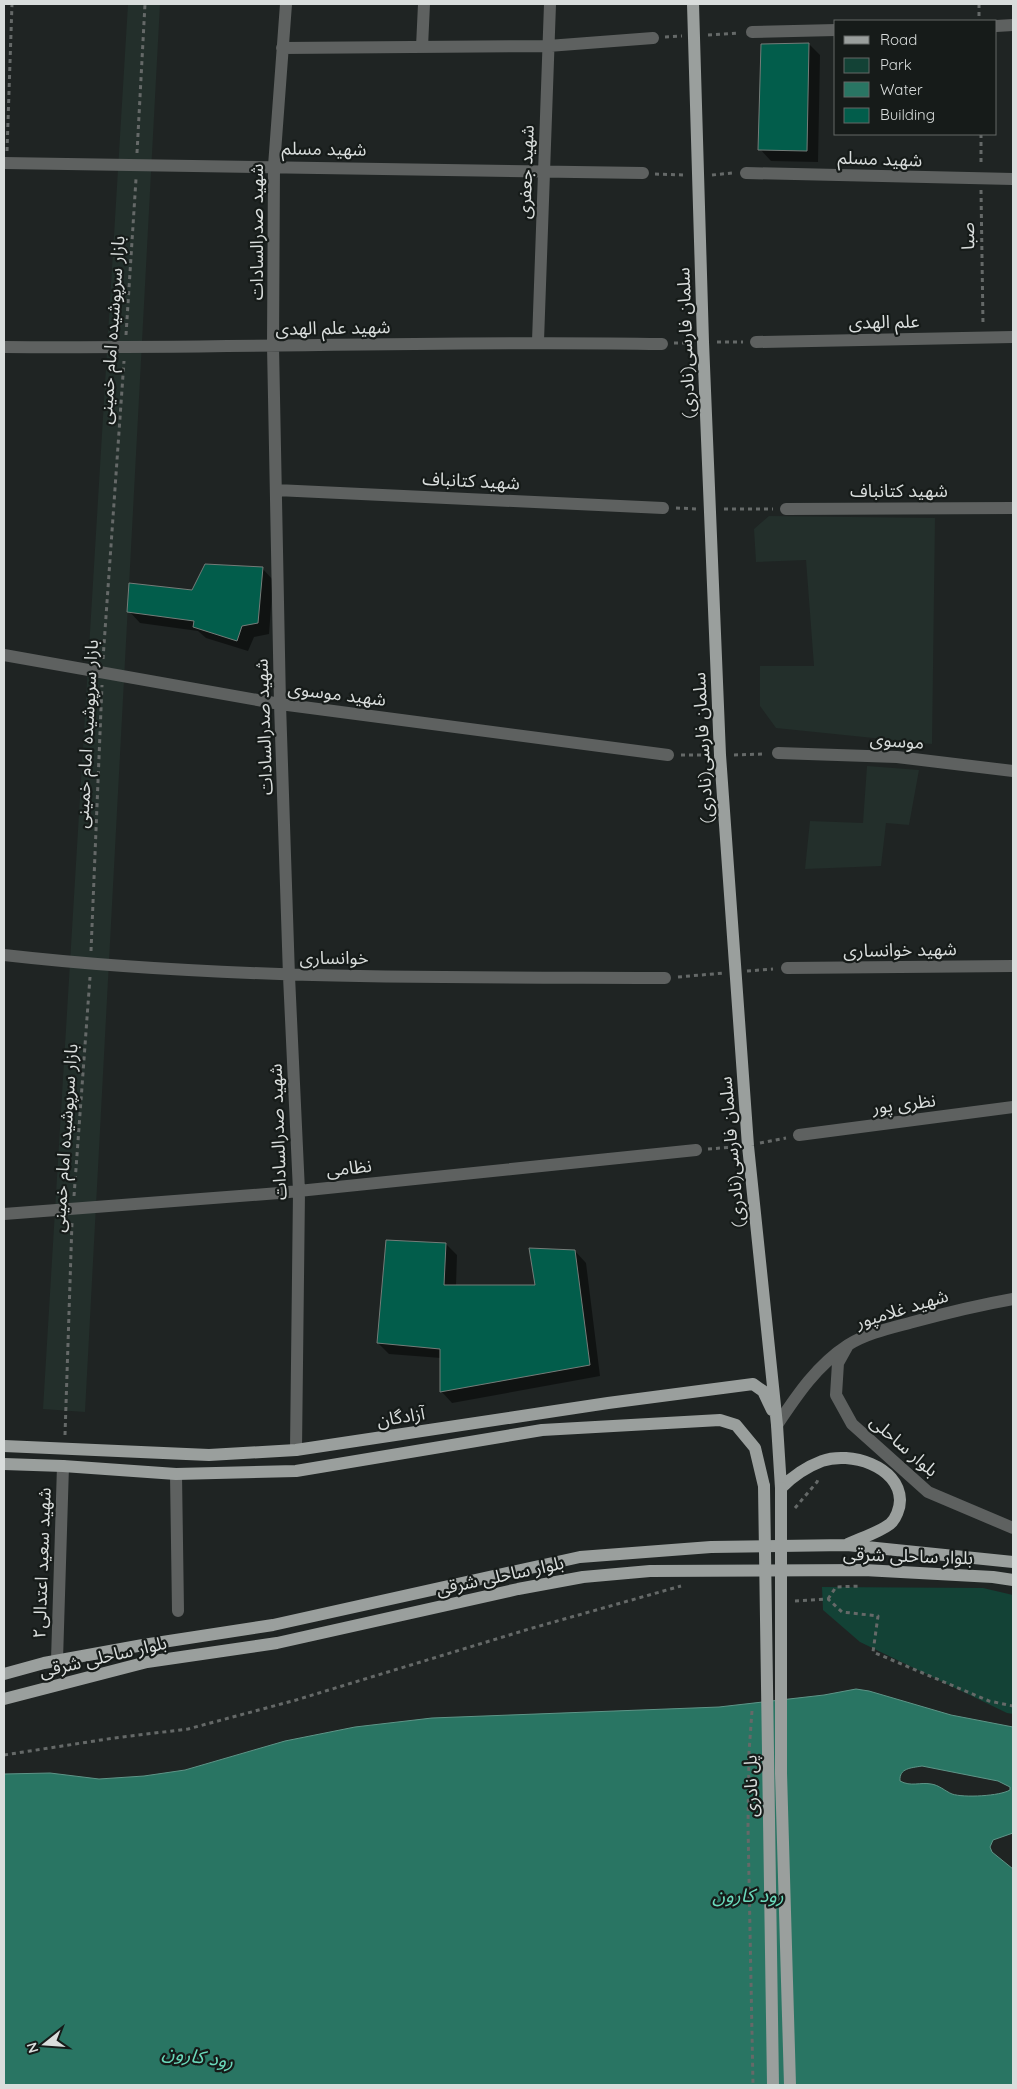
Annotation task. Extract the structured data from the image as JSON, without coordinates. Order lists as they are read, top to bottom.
{
  "streets": {
    "main road": [
      "سلمان فارسی(نادری)",
      "آزادگان",
      "بلوار ساحلی شرقی",
      "پل نادری"
    ],
    "street": [
      "شهید مسلم",
      "شهید جعفری",
      "شهید صدرالسادات",
      "علم الهدی",
      "شهید علم الهدی",
      "شهید کتانباف",
      "شهید موسوی",
      "موسوی",
      "شهید خوانساری",
      "خوانساری",
      "نظری پور",
      "نظامی",
      "شهید غلامپور",
      "بلوار ساحلی",
      "شهید سعید اعتدالی۲"
    ],
    "path": ["صبا", "بازار سرپوشیده امام خمینی"]
  },
  "crossings": [
    ["شهید مسلم", "شهید جعفری"],
    ["شهید مسلم", "شهید صدرالسادات"],
    ["شهید مسلم", "صبا"],
    ["شهید مسلم", "بازار سرپوشیده امام خمینی"],
    ["شهید جعفری", "شهید علم الهدی"],
    ["شهید صدرالسادات", "شهید علم الهدی"],
    ["شهید صدرالسادات", "شهید کتانباف"],
    ["شهید صدرالسادات", "شهید موسوی"],
    ["شهید صدرالسادات", "خوانساری"],
    ["شهید صدرالسادات", "نظامی"],
    ["شهید صدرالسادات", "آزادگان"],
    ["صبا", "علم الهدی"],
    ["شهید علم الهدی", "بازار سرپوشیده امام خمینی"],
    ["بازار سرپوشیده امام خمینی", "شهید موسوی"],
    ["بازار سرپوشیده امام خمینی", "خوانساری"],
    ["بازار سرپوشیده امام خمینی", "نظامی"],
    ["بازار سرپوشیده امام خمینی", "آزادگان"],
    ["سلمان فارسی(نادری)", "شهید غلامپور"],
    ["سلمان فارسی(نادری)", "آزادگان"],
    ["سلمان فارسی(نادری)", "پل نادری"],
    ["شهید غلامپور", "آزادگان"],
    ["شهید غلامپور", "بلوار ساحلی"],
    ["آزادگان", "شهید سعید اعتدالی۲"],
    ["آزادگان", "پل نادری"],
    ["بلوار ساحلی شرقی", "شهید سعید اعتدالی۲"]
  ],
  "water": ["رود کارون"],
  "legend": [
    "Road",
    "Park",
    "Water",
    "Building"
  ],
  "north": "left"
}
